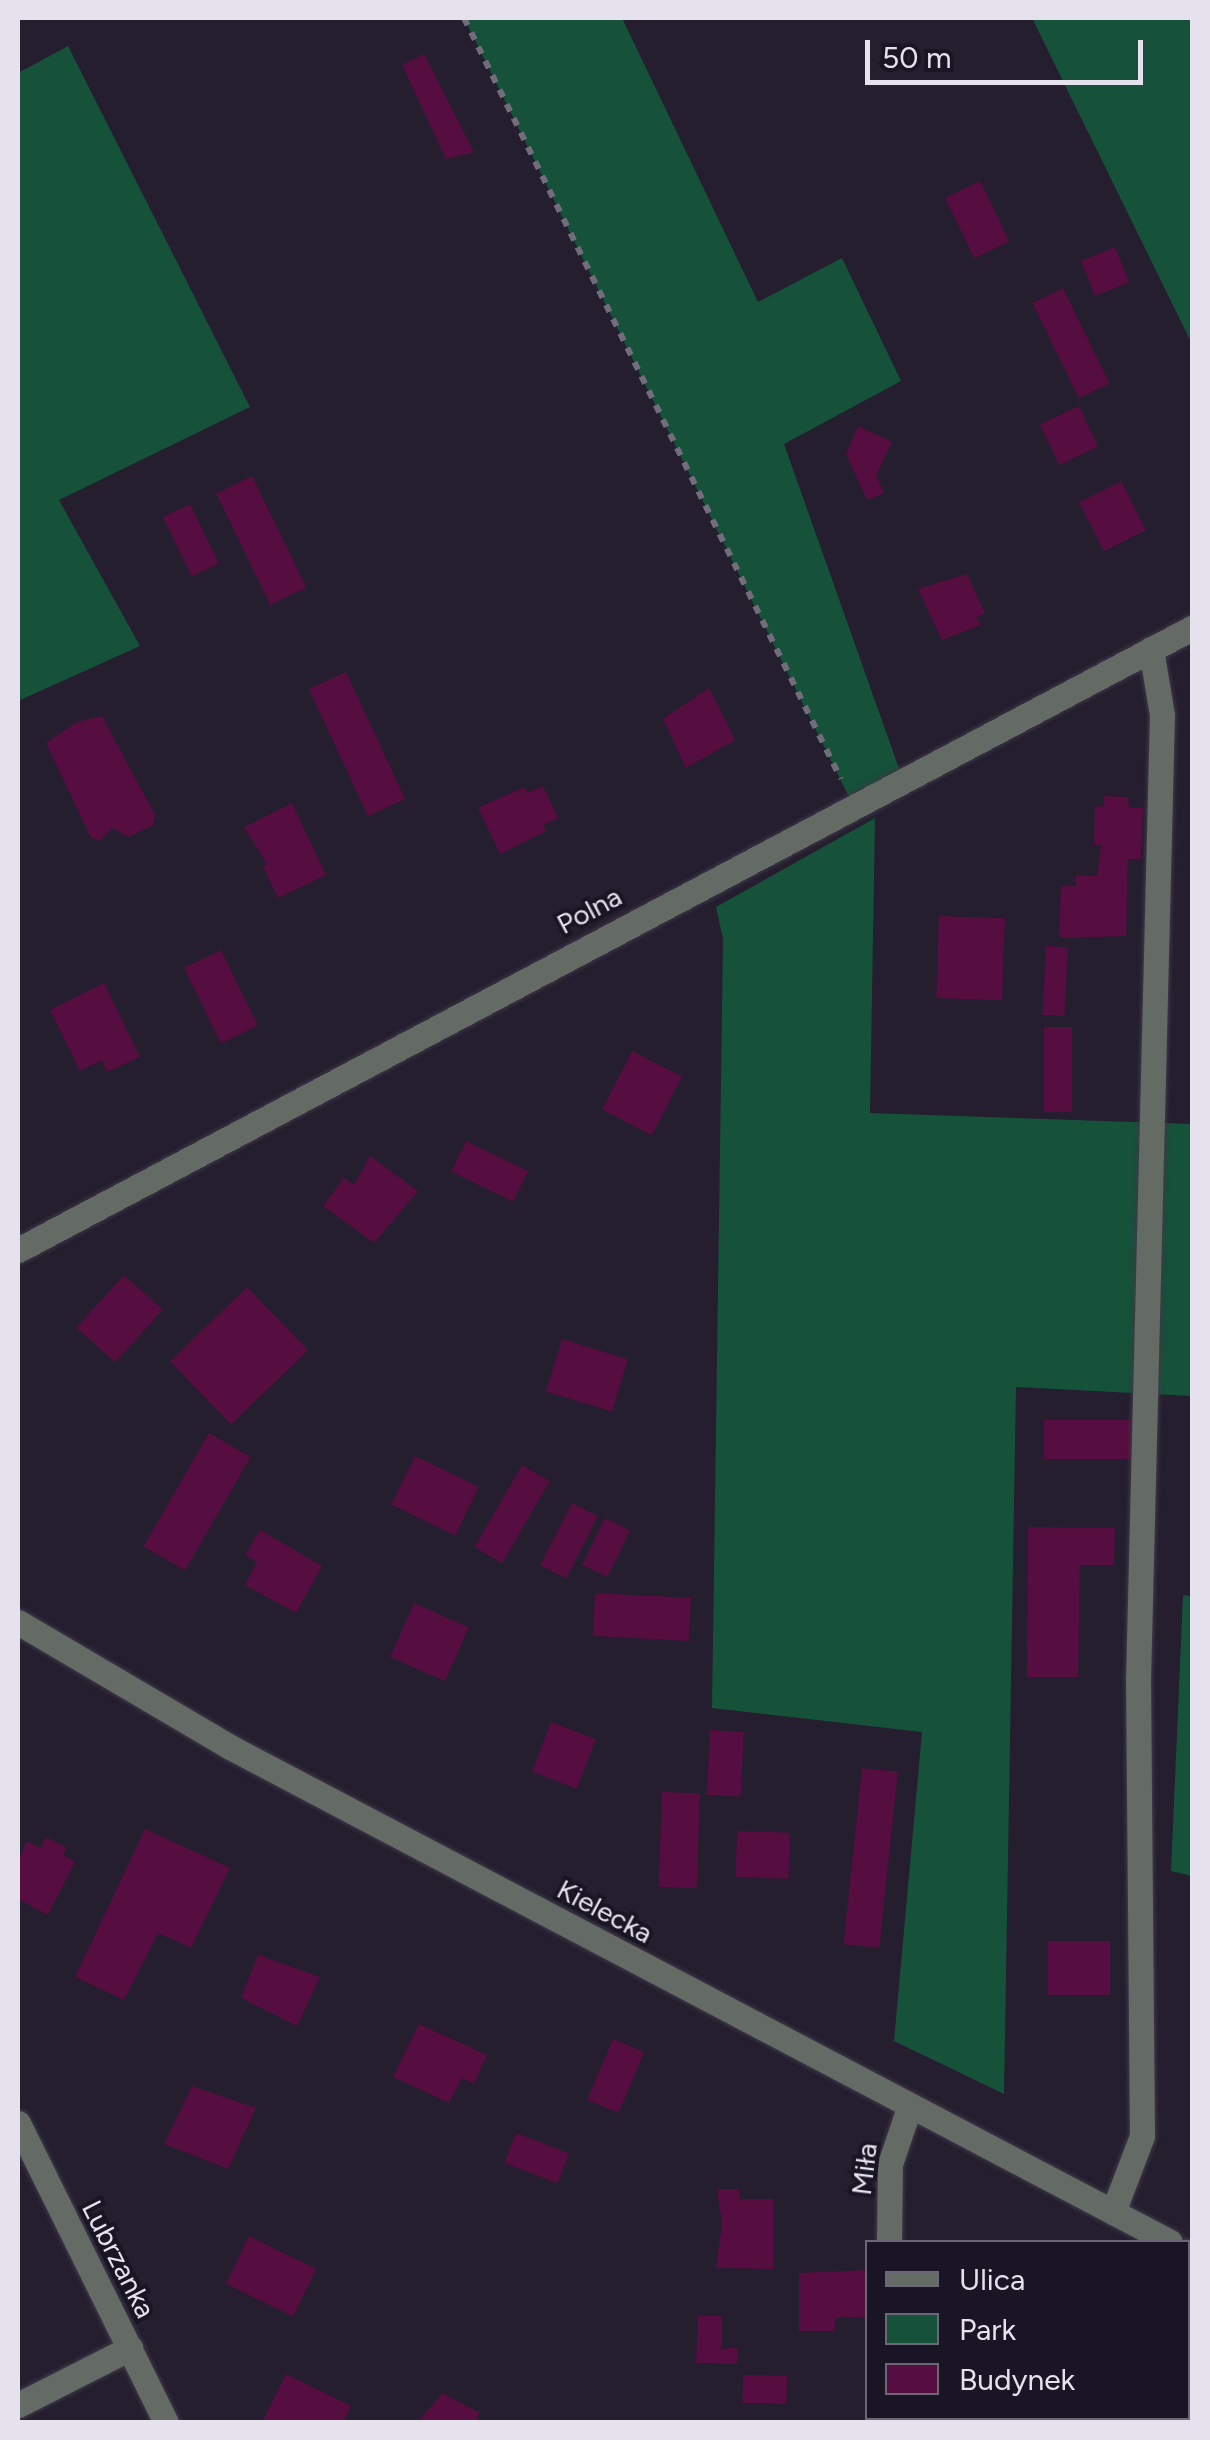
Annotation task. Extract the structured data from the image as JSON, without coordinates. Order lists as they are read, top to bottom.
{
  "streets": {
    "street": [
      "Polna",
      "Kielecka",
      "Miła",
      "Lubrzanka"
    ]
  },
  "crossings": [
    ["Kielecka", "Miła"]
  ],
  "legend": ["Ulica", "Park", "Budynek"],
  "scale_bar": "50 m"
}
